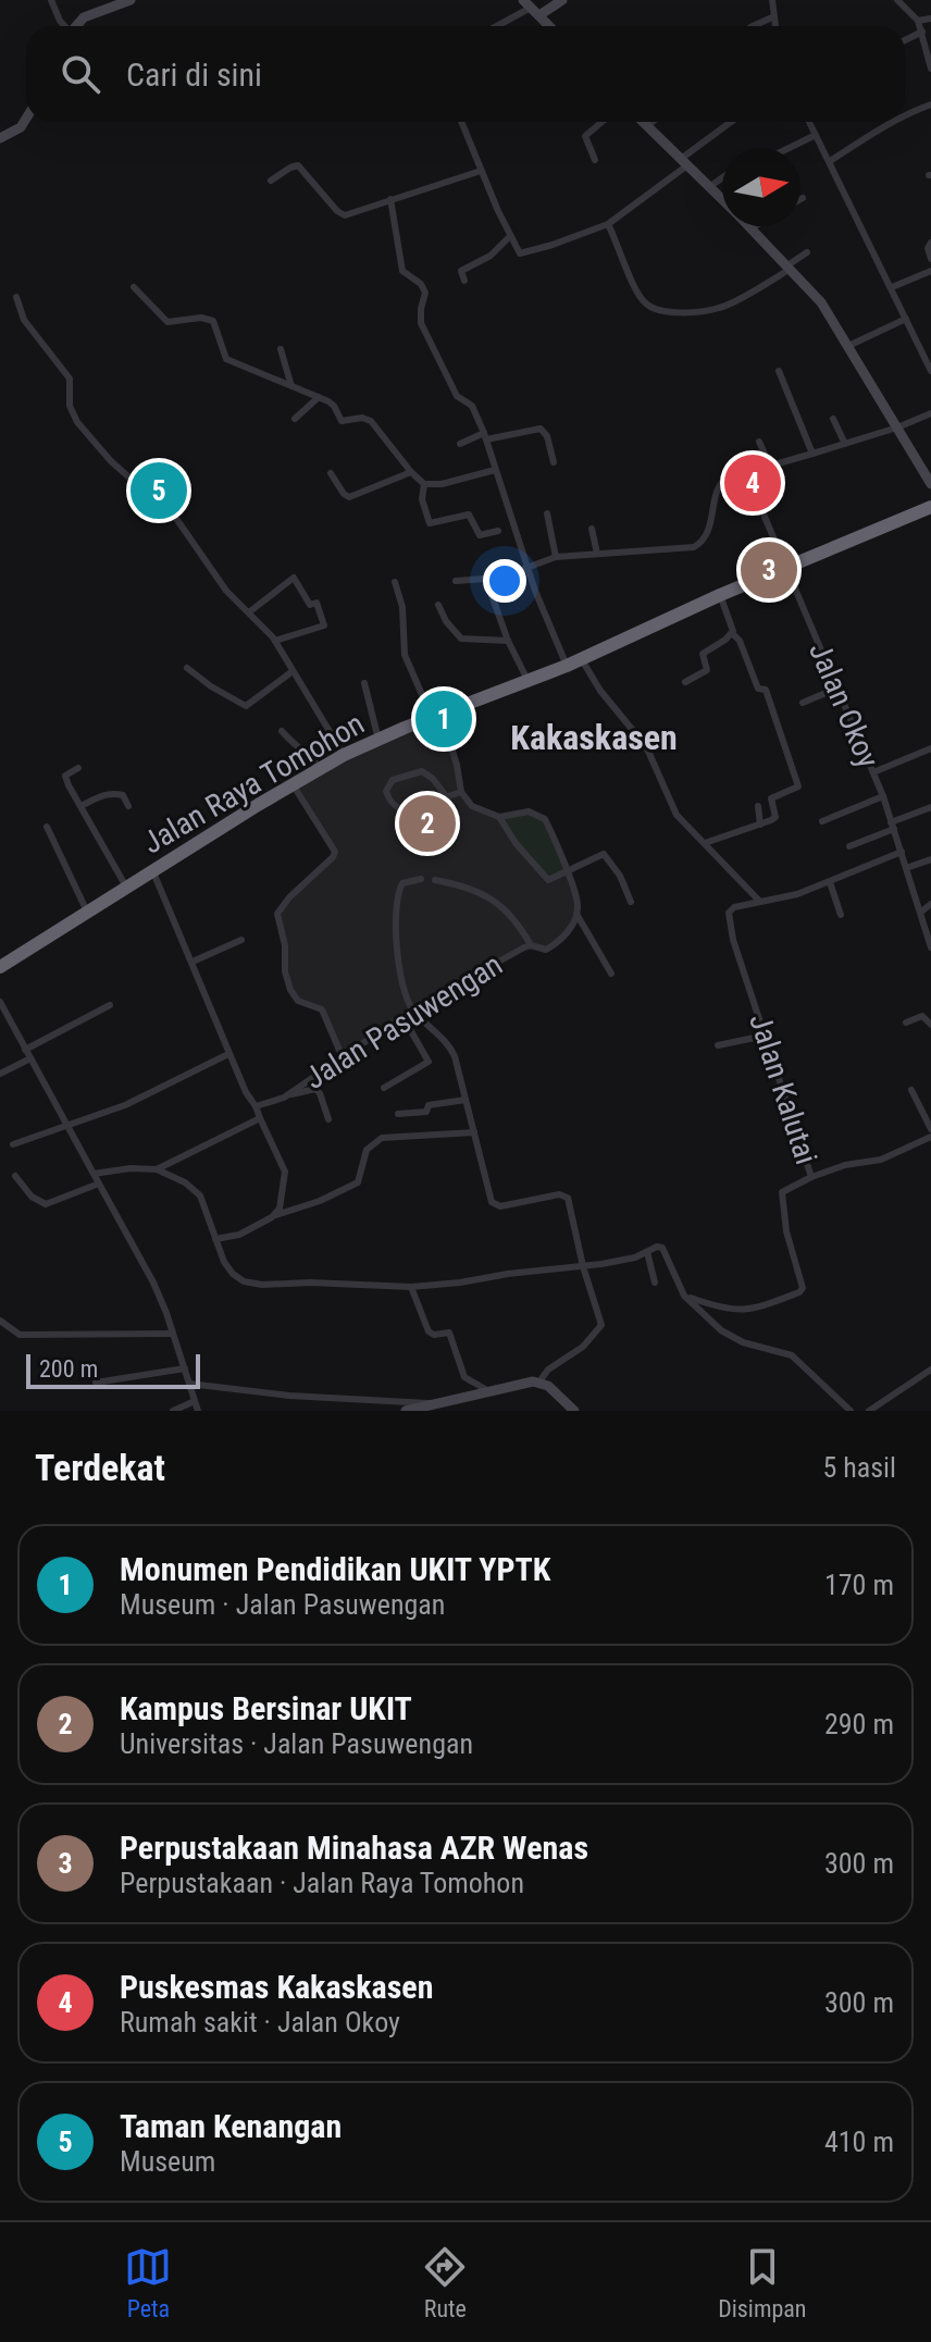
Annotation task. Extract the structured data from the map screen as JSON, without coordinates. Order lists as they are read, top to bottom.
{
  "streets": {
    "highway": ["Jalan Raya Tomohon"],
    "street": ["Jalan Okoy", "Jalan Pasuwengan", "Jalan Kalutai"]
  },
  "crossings": [
    ["Jalan Okoy", "Jalan Raya Tomohon"],
    ["Jalan Okoy", "Jalan Kalutai"]
  ],
  "districts": ["Kakaskasen"],
  "scale_bar": "200 m",
  "north": "right",
  "page": {
    "search": "Cari di sini",
    "pins": [
      "4",
      "5",
      "3",
      "1",
      "2"
    ],
    "scale": "200 m",
    "heading": ["Terdekat", "5 hasil"],
    "list": [
      {
        "mark": "1",
        "name": "Monumen Pendidikan UKIT YPTK",
        "note": "Museum · Jalan Pasuwengan",
        "value": "170 m"
      },
      {
        "mark": "2",
        "name": "Kampus Bersinar UKIT",
        "note": "Universitas · Jalan Pasuwengan",
        "value": "290 m"
      },
      {
        "mark": "3",
        "name": "Perpustakaan Minahasa AZR Wenas",
        "note": "Perpustakaan · Jalan Raya Tomohon",
        "value": "300 m"
      },
      {
        "mark": "4",
        "name": "Puskesmas Kakaskasen",
        "note": "Rumah sakit · Jalan Okoy",
        "value": "300 m"
      },
      {
        "mark": "5",
        "name": "Taman Kenangan",
        "note": "Museum",
        "value": "410 m"
      }
    ],
    "nav": ["Peta", "Rute", "Disimpan"]
  }
}
